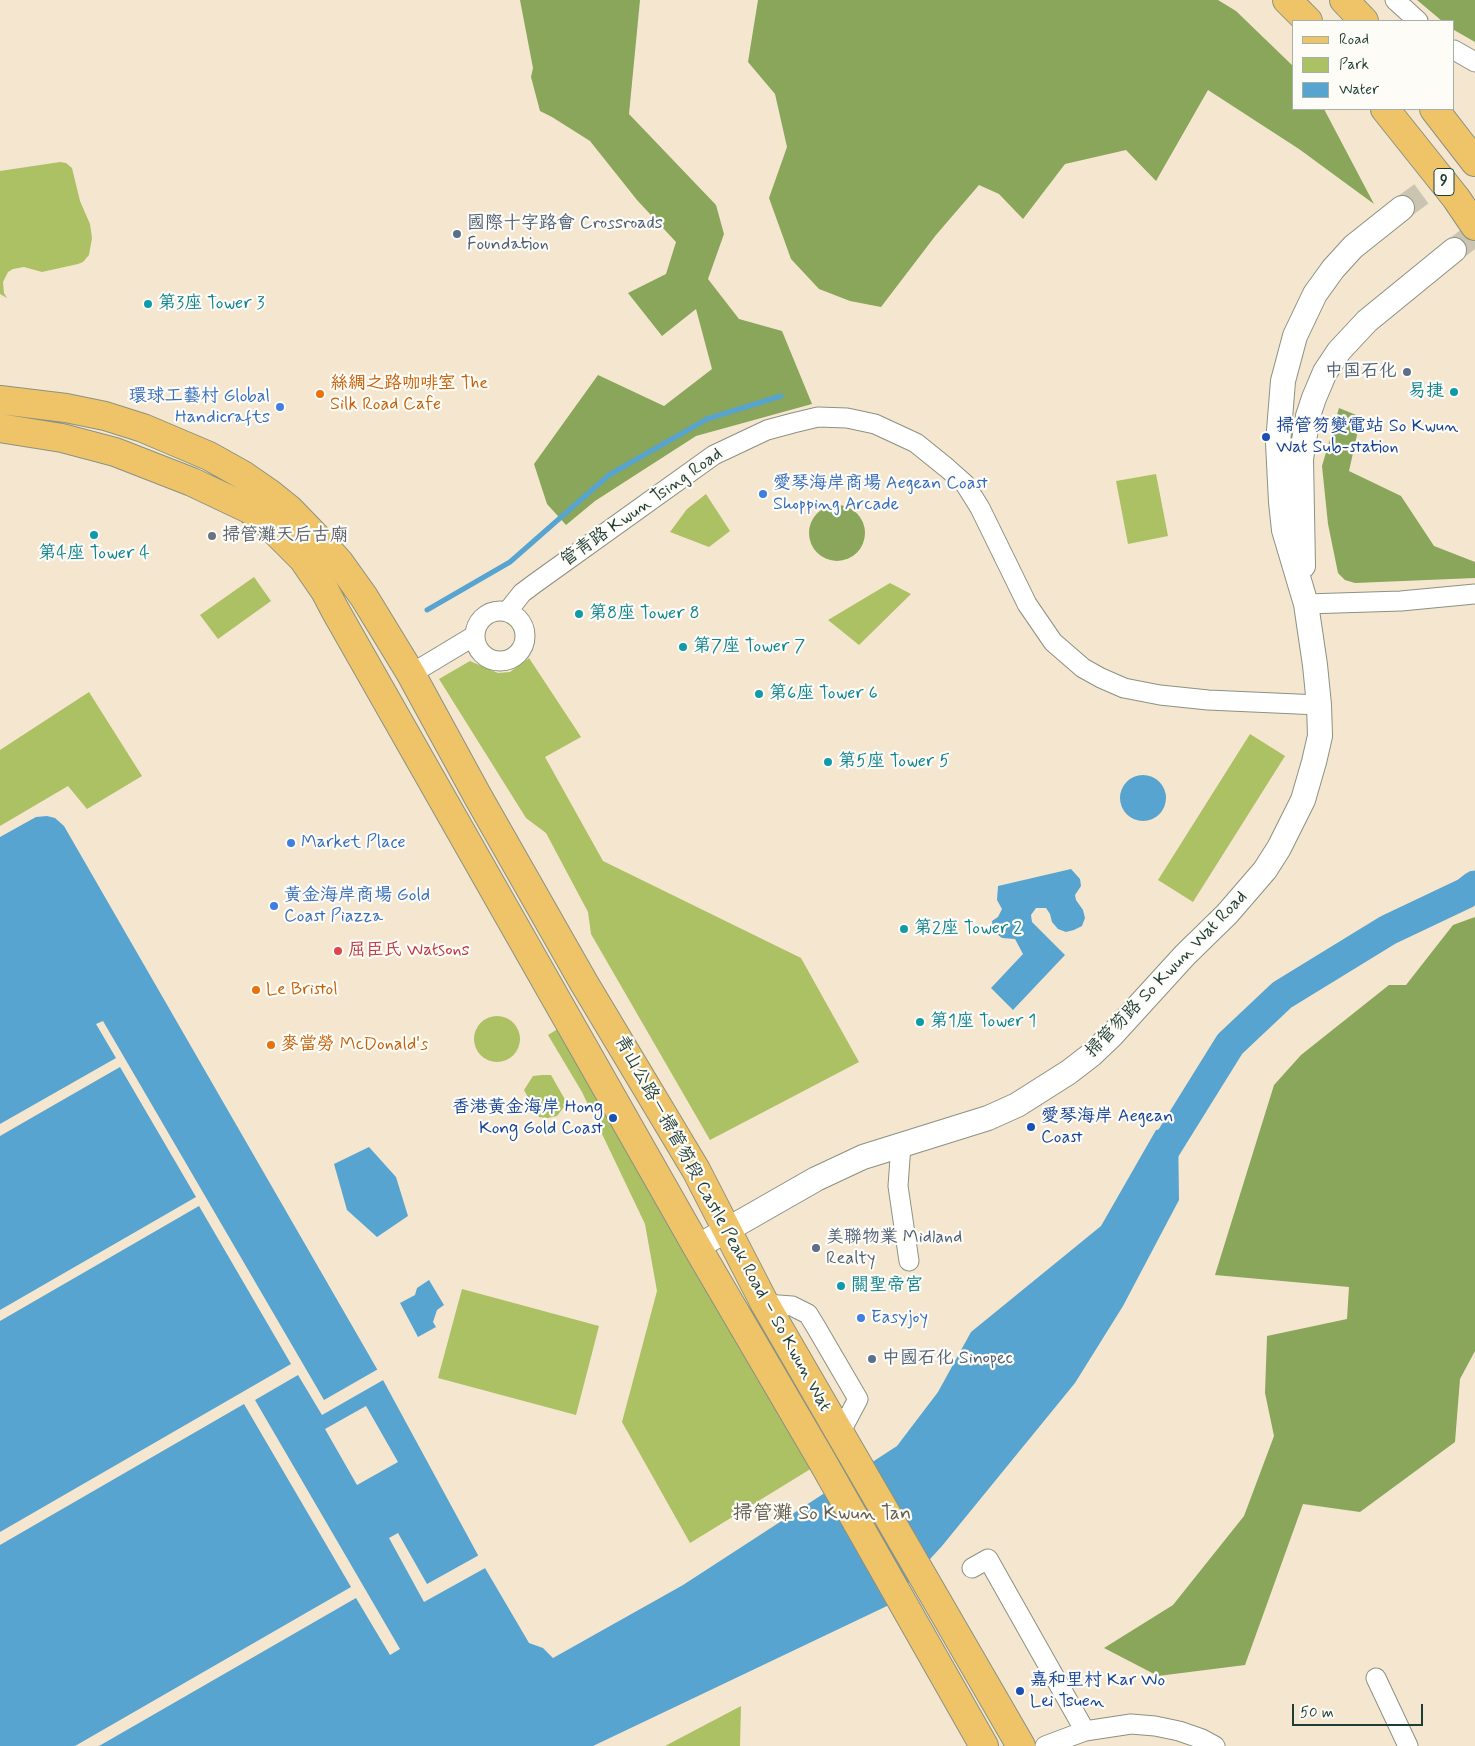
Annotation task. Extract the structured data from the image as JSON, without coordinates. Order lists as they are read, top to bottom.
{
  "streets": {
    "main road": ["9", "青山公路－掃管笏段 Castle Peak Road – So Kwun Wat"],
    "street": ["管青路 Kwun Tsing Road", "掃管笏路 So Kwun Wat Road"]
  },
  "crossings": [
    ["管青路 Kwun Tsing Road", "掃管笏路 So Kwun Wat Road"],
    ["掃管笏路 So Kwun Wat Road", "青山公路－掃管笏段 Castle Peak Road – So Kwun Wat"]
  ],
  "districts": ["掃管灘 So Kwun Tan"],
  "places": [
    "國際十字路會 Crossroads Foundation",
    "第3座 Tower 3",
    "中国石化",
    "易捷",
    "絲綢之路咖啡室 The Silk Road Cafe",
    "環球工藝村 Global Handicrafts",
    "掃管笏變電站 So Kwun Wat Sub-station",
    "愛琴海岸商場 Aegean Coast Shopping Arcade",
    "第4座 Tower 4",
    "掃管灘天后古廟",
    "第8座 Tower 8",
    "第7座 Tower 7",
    "第6座 Tower 6",
    "第5座 Tower 5",
    "Market Place",
    "黃金海岸商場 Gold Coast Piazza",
    "第2座 Tower 2",
    "屈臣氏 Watsons",
    "Le Bristol",
    "第1座 Tower 1",
    "麥當勞 McDonald's",
    "香港黃金海岸 Hong Kong Gold Coast",
    "愛琴海岸 Aegean Coast",
    "美聯物業 Midland Realty",
    "關聖帝宮",
    "Easyjoy",
    "中國石化 Sinopec",
    "嘉和里村 Kar Wo Lei Tsuen"
  ],
  "legend": ["Road", "Park", "Water"],
  "scale_bar": "50 m"
}
